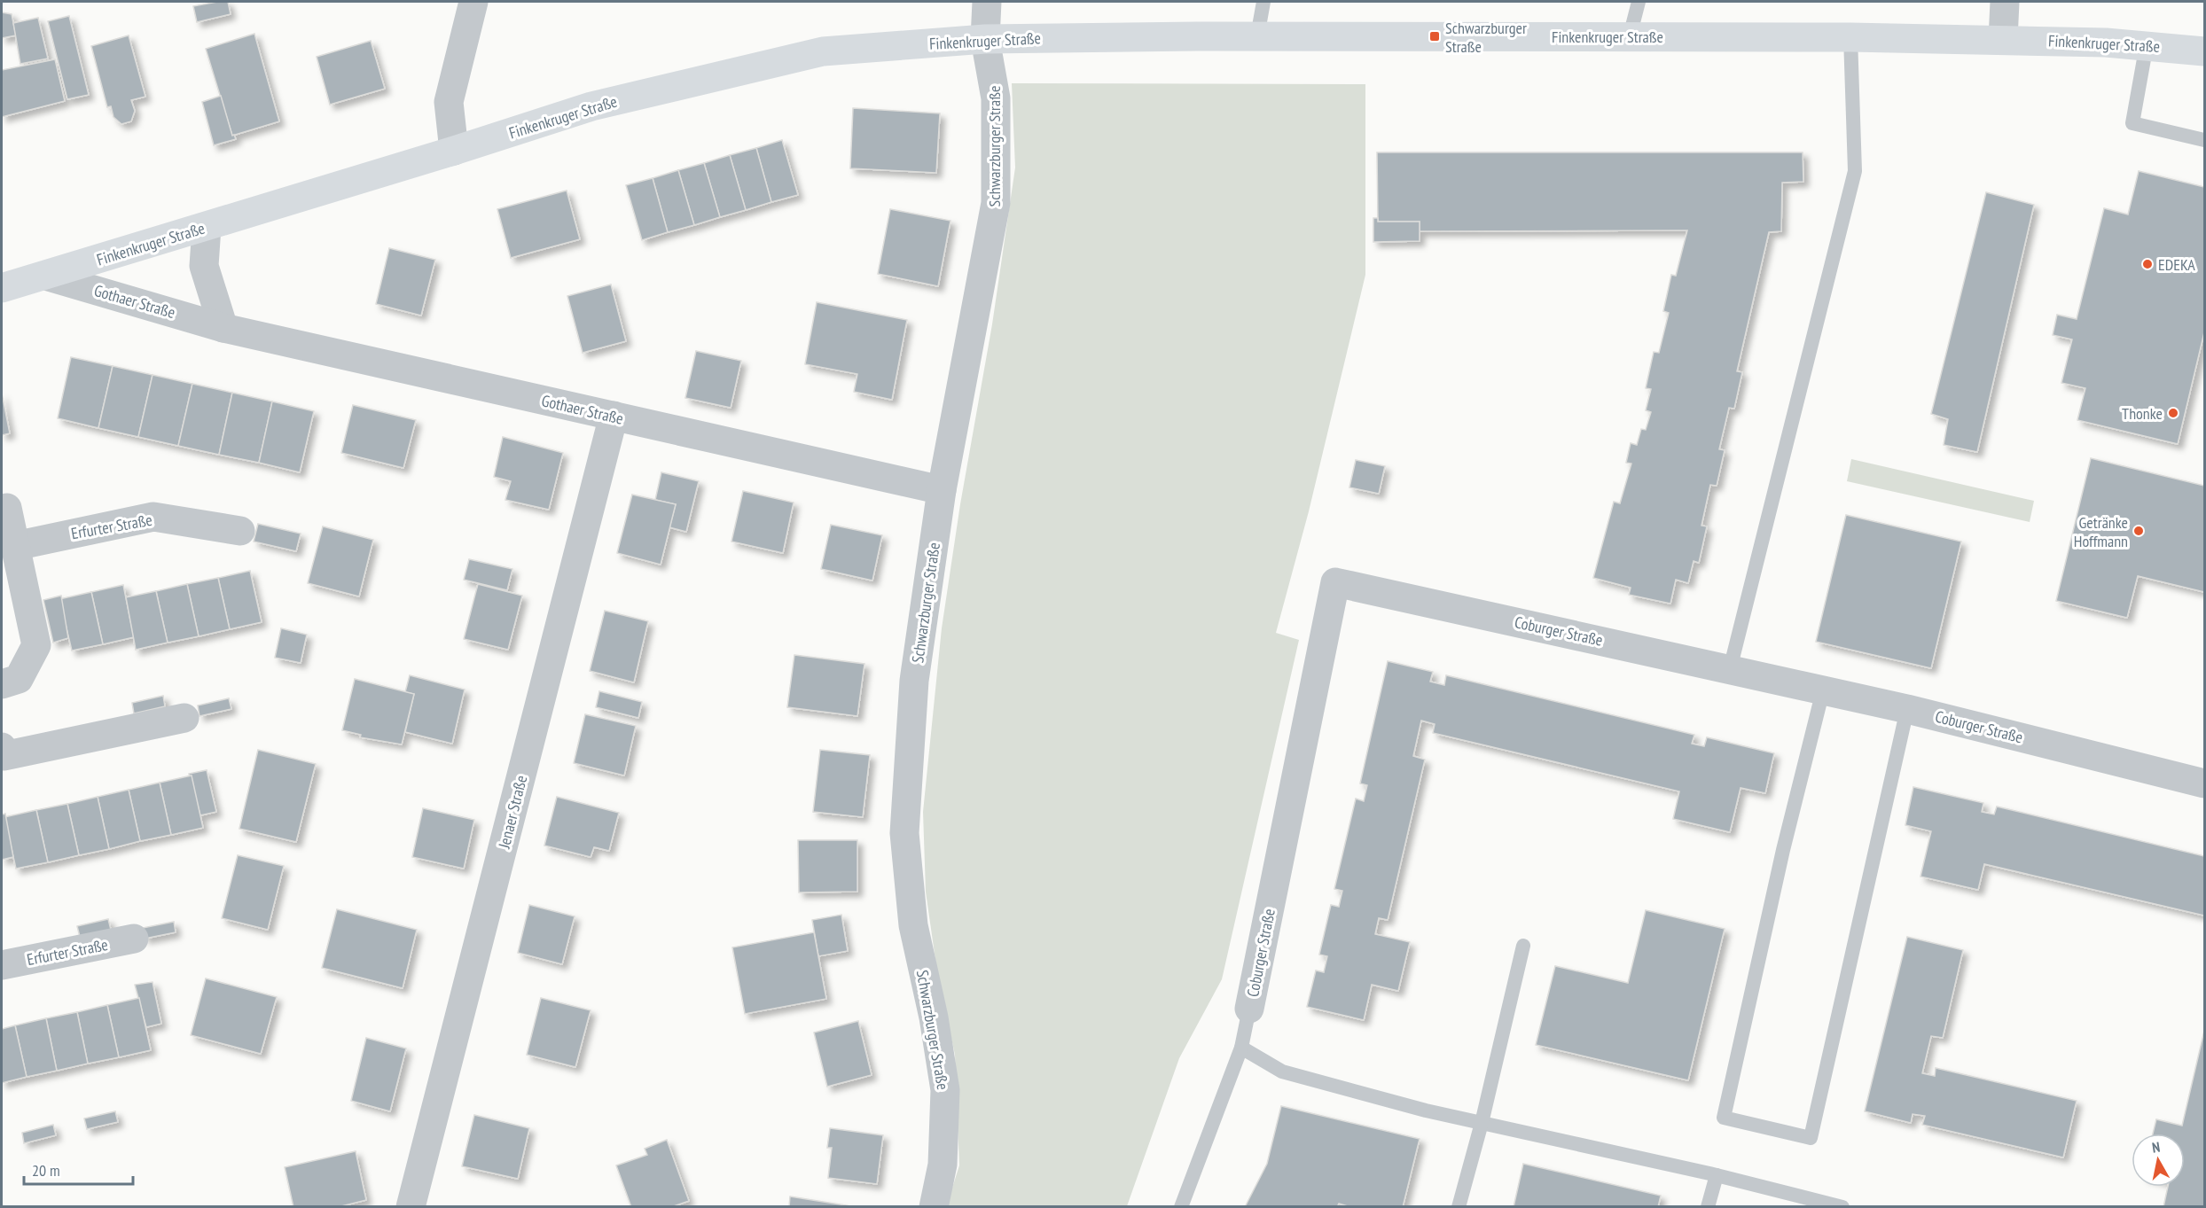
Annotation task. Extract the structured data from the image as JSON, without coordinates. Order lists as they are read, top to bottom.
{
  "streets": {
    "street": [
      "Finkenkruger Straße",
      "Schwarzburger Straße",
      "Gothaer Straße",
      "Erfurter Straße",
      "Coburger Straße",
      "Jenaer Straße"
    ]
  },
  "crossings": [
    ["Finkenkruger Straße", "Schwarzburger Straße"],
    ["Finkenkruger Straße", "Gothaer Straße"],
    ["Schwarzburger Straße", "Gothaer Straße"],
    ["Gothaer Straße", "Jenaer Straße"]
  ],
  "places": {
    "transit": ["Schwarzburger Straße"],
    "other": ["EDEKA", "Thonke", "Getränke Hoffmann"]
  },
  "scale_bar": "20 m",
  "north": "top"
}
